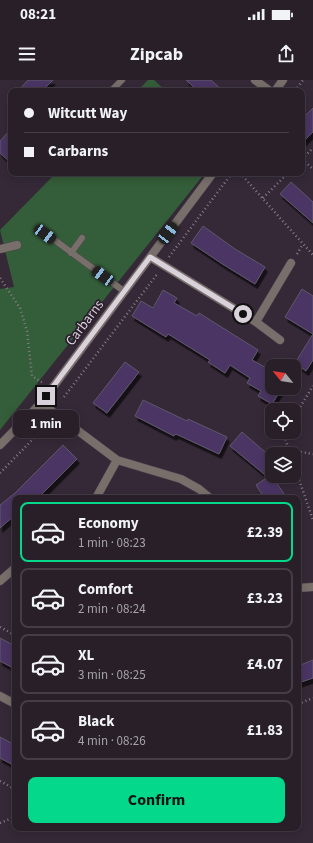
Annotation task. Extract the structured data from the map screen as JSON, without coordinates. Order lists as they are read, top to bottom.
{
  "streets": {
    "street": ["Carbarns"]
  },
  "north": "top left",
  "page": {
    "status": "08:21",
    "header": "Zipcab",
    "banner": ["Witcutt Way", "Carbarns"],
    "bubble": "1 min",
    "list": [
      {
        "name": "Economy",
        "note": "1 min · 08:23",
        "value": "£2.39"
      },
      {
        "name": "Comfort",
        "note": "2 min · 08:24",
        "value": "£3.23"
      },
      {
        "name": "XL",
        "note": "3 min · 08:25",
        "value": "£4.07"
      },
      {
        "name": "Black",
        "note": "4 min · 08:26",
        "value": "£1.83"
      }
    ],
    "buttons": "Confirm"
  }
}
